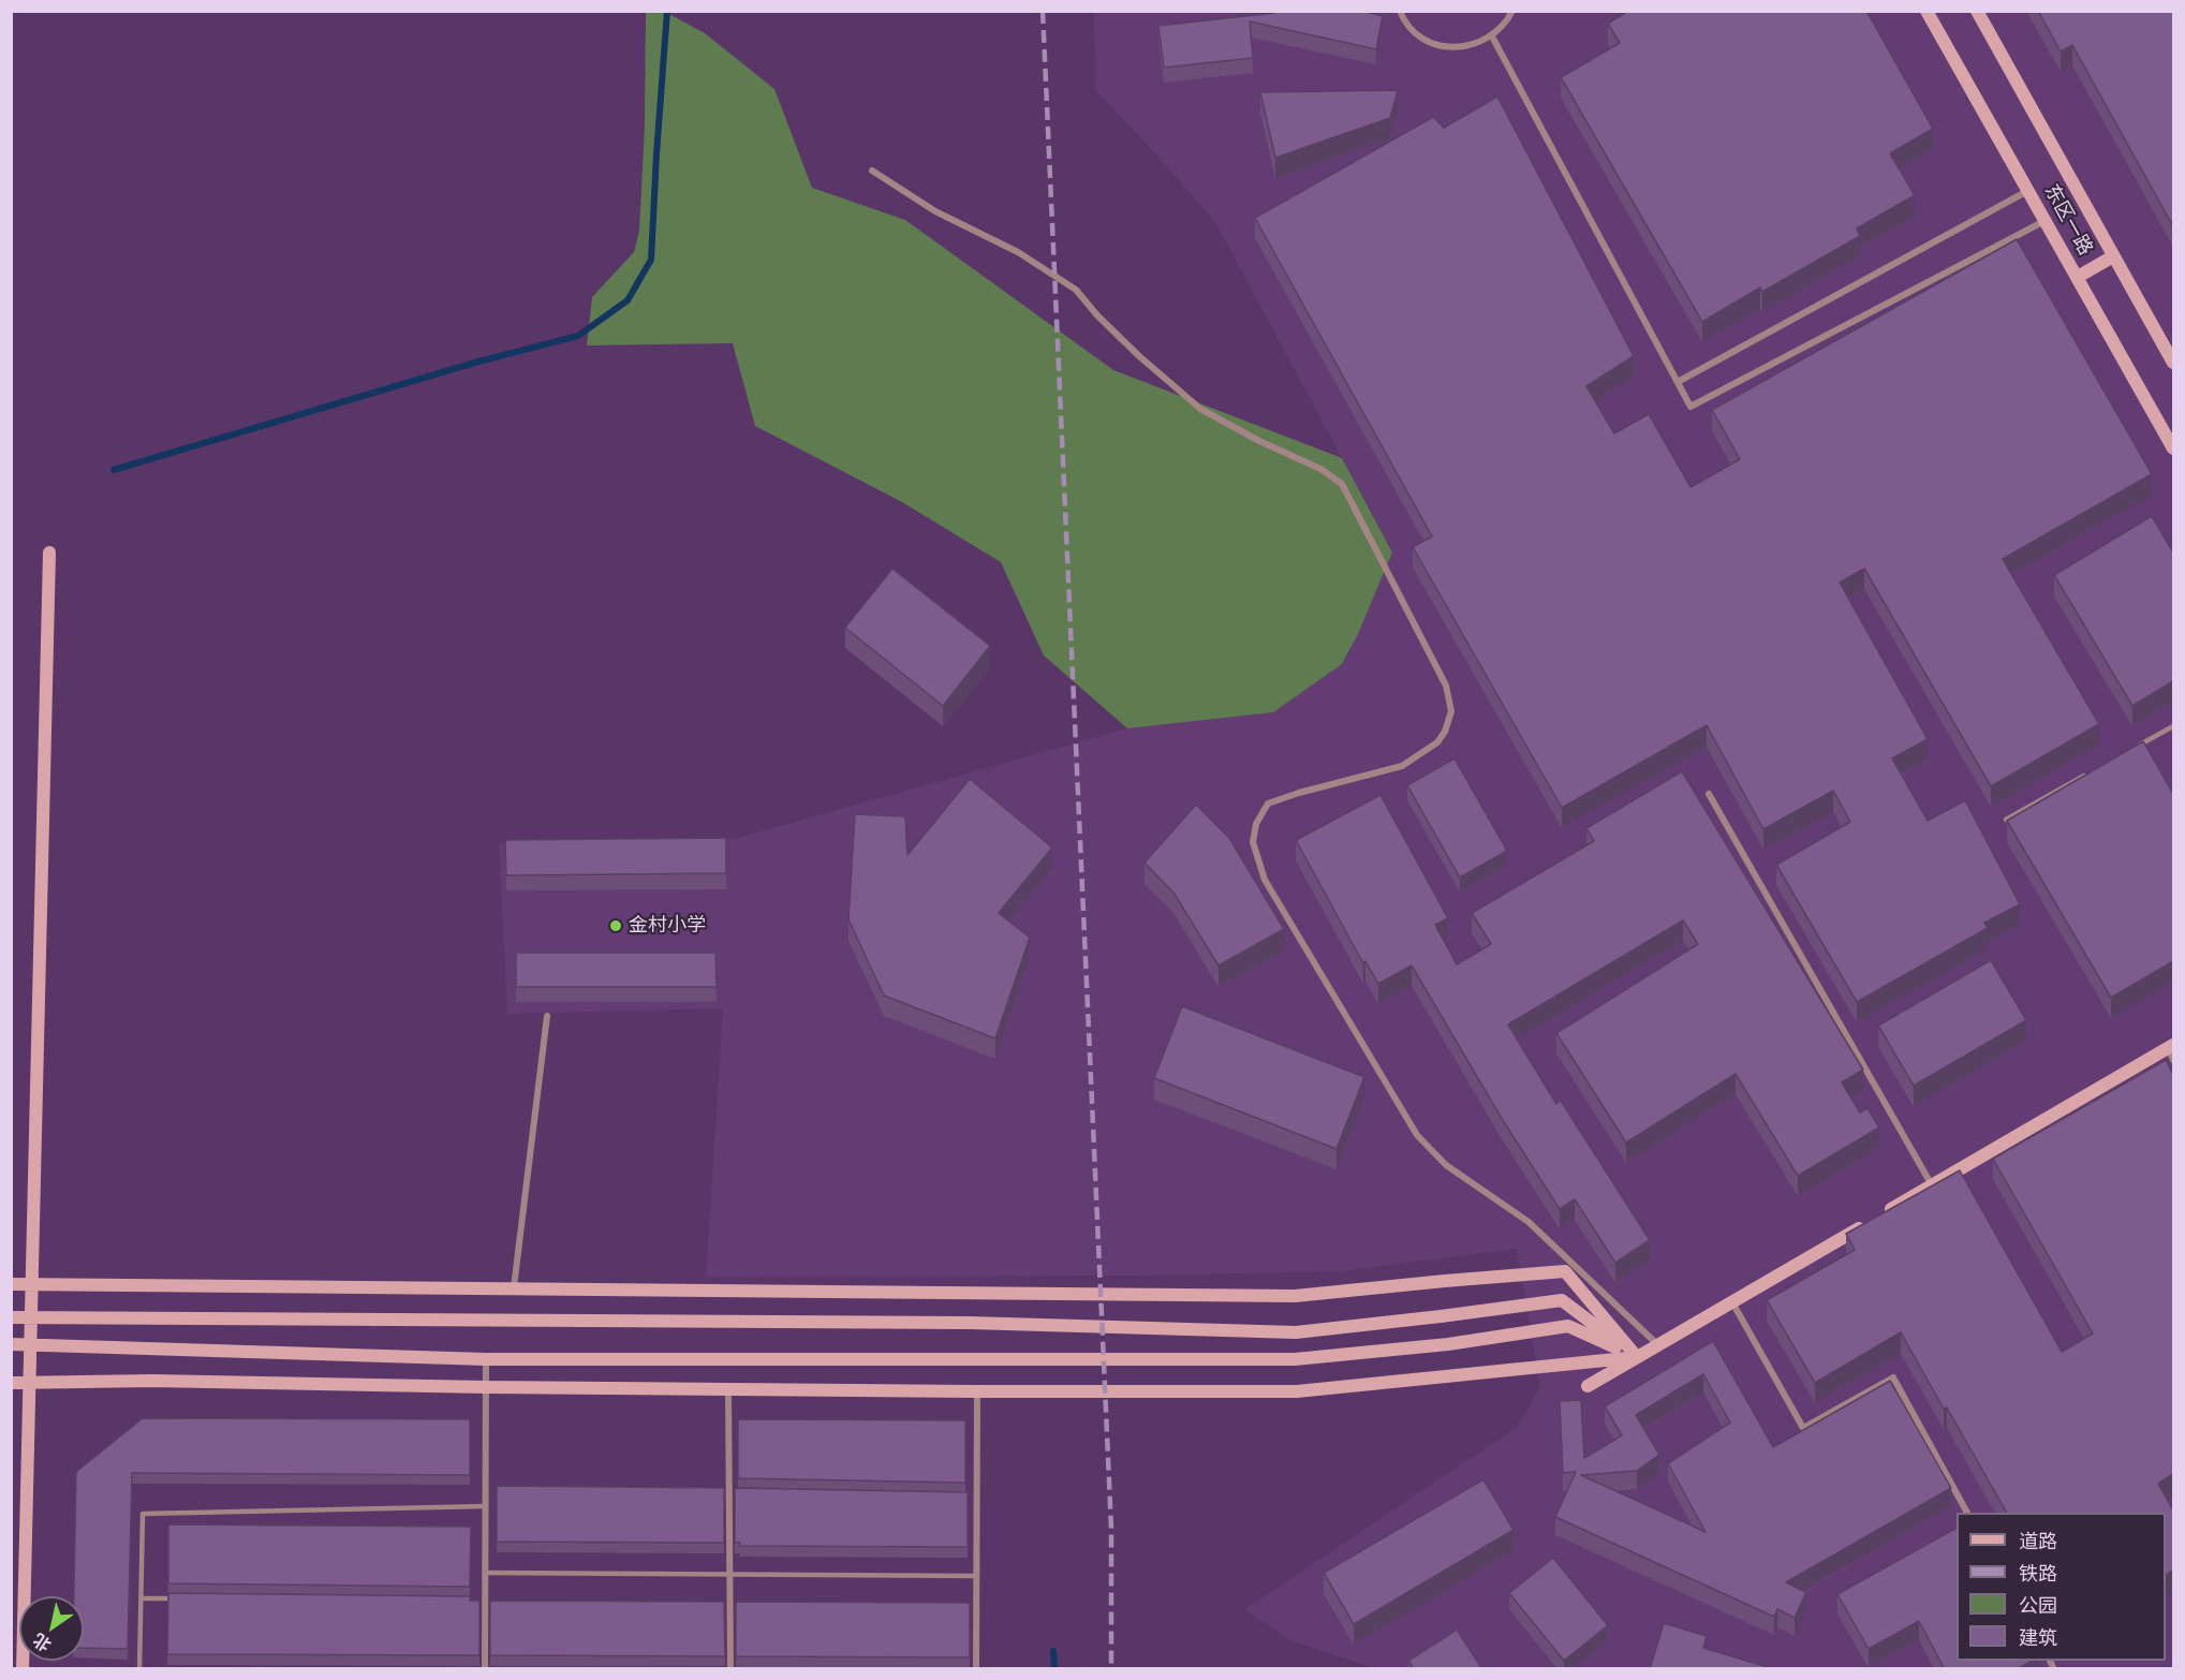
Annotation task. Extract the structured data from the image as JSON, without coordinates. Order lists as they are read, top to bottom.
{
  "streets": {
    "street": ["东区一路"]
  },
  "places": ["金村小学"],
  "legend": [
    "道路",
    "铁路",
    "公园",
    "建筑"
  ],
  "north": "bottom left"
}
